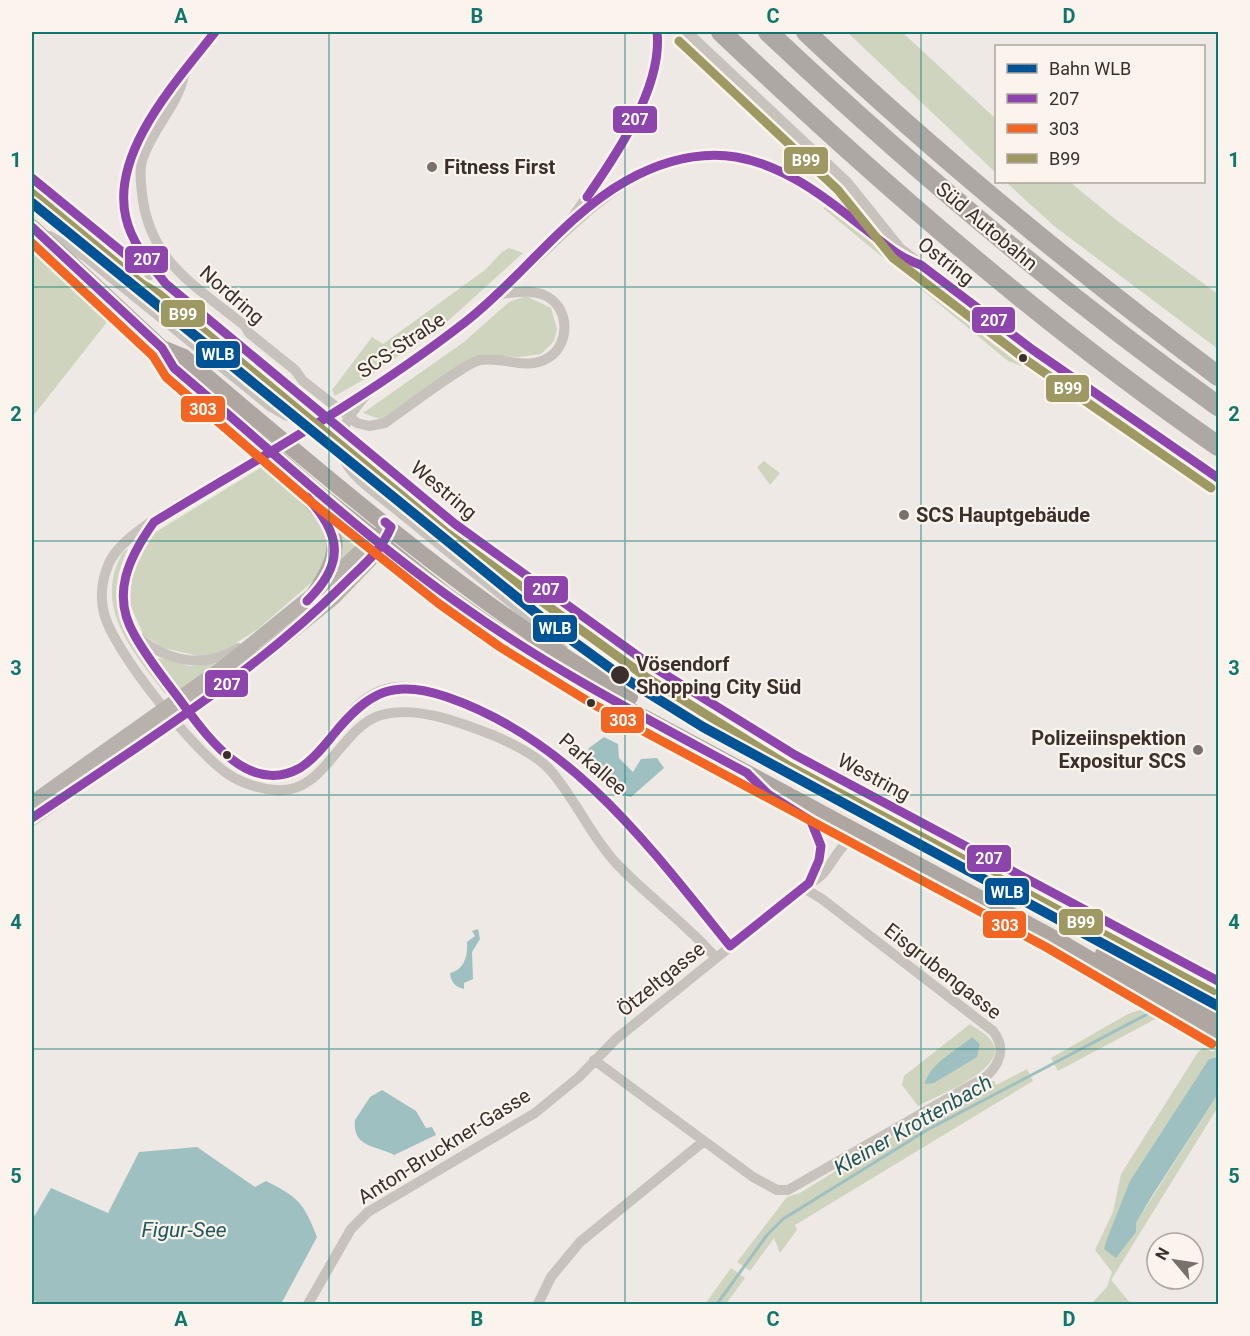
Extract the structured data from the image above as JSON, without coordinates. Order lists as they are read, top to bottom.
{
  "streets": {
    "highway": ["Süd Autobahn"],
    "street": [
      "Ostring",
      "Nordring",
      "SCS-Straße",
      "Westring",
      "Parkallee",
      "Eisgrubengasse",
      "Ötzeltgasse",
      "Anton-Bruckner-Gasse"
    ]
  },
  "crossings": [
    ["Ostring", "SCS-Straße"],
    ["Nordring", "SCS-Straße"],
    ["Nordring", "Westring"],
    ["SCS-Straße", "Parkallee"],
    ["Parkallee", "Ötzeltgasse"],
    ["Eisgrubengasse", "Ötzeltgasse"],
    ["Eisgrubengasse", "Anton-Bruckner-Gasse"],
    ["Ötzeltgasse", "Anton-Bruckner-Gasse"]
  ],
  "water": ["Kleiner Krottenbach", "Figur-See"],
  "places": [
    "Fitness First",
    "SCS Hauptgebäude",
    "Vösendorf Shopping City Süd",
    "Polizeiinspektion Expositur SCS"
  ],
  "lines": [
    "transit line 207",
    "transit line B99",
    "rail line WLB",
    "transit line 303"
  ],
  "legend": [
    "Bahn WLB",
    "207",
    "303",
    "B99"
  ],
  "north": "top left",
  "grid": {
    "columns": [
      "A",
      "B",
      "C",
      "D"
    ],
    "rows": [
      "1",
      "2",
      "3",
      "4",
      "5"
    ]
  }
}
